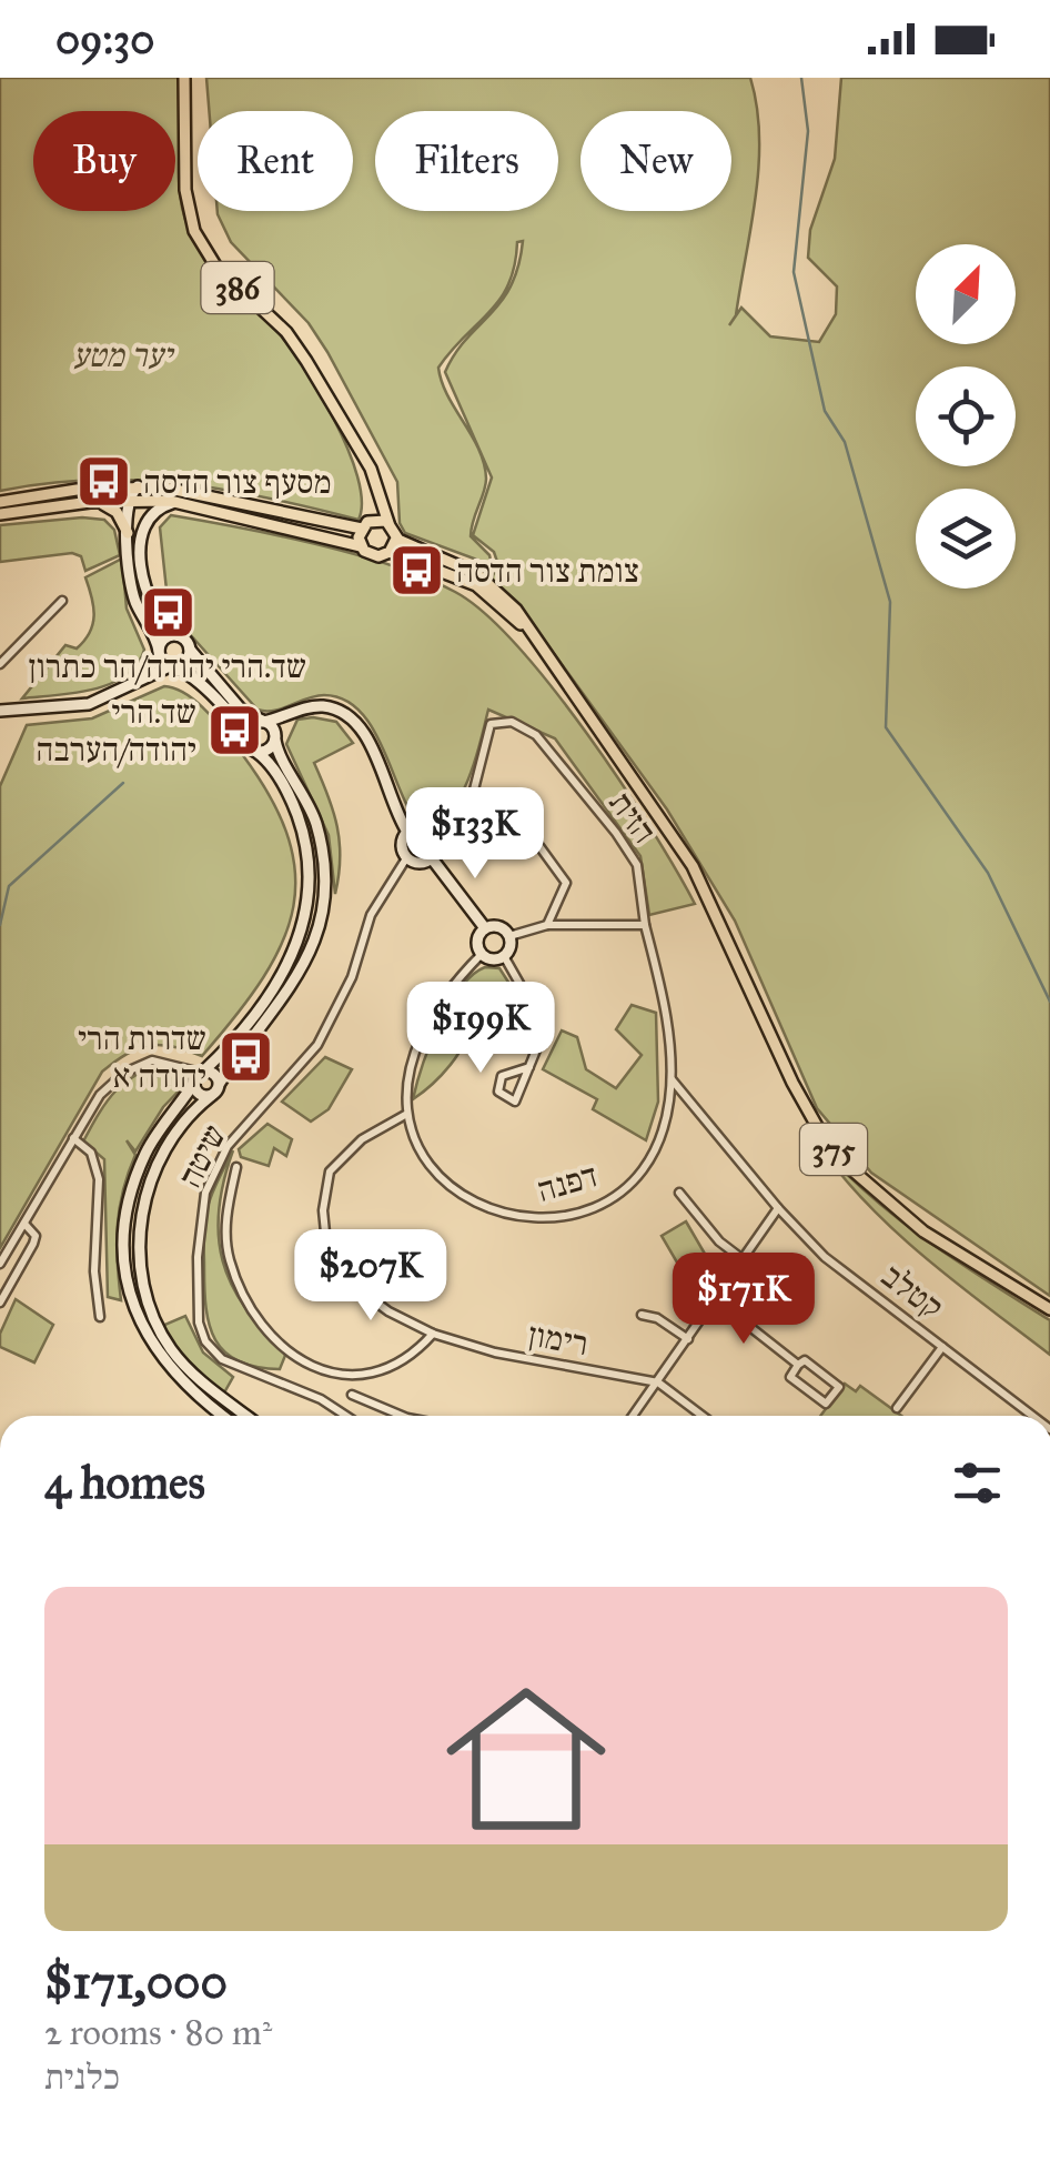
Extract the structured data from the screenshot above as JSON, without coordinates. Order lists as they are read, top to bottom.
{
  "streets": {
    "main road": ["386", "375"],
    "street": [
      "הזית",
      "שיטה",
      "דפנה",
      "קטלב",
      "רימון"
    ]
  },
  "crossings": [
    ["386", "375"],
    ["הזית", "שיטה"],
    ["הזית", "דפנה"],
    ["דפנה", "קטלב"],
    ["דפנה", "רימון"]
  ],
  "parks": ["יער מטע"],
  "places": {
    "bus stop": [
      "מסעף צור הדסה",
      "צומת צור הדסה",
      "שד.הרי יהודה/הר כתרון",
      "שד.הרי יהודה/הערבה",
      "שדרות הרי יהודה א"
    ]
  },
  "north": "top right",
  "page": {
    "status": "09:30",
    "chip": [
      "Buy",
      "Rent",
      "Filters",
      "New"
    ],
    "price": [
      "$133K",
      "$199K",
      "$207K",
      "$171K"
    ],
    "heading": "4 homes",
    "list": [
      {
        "name": "$171,000",
        "note": "2 rooms · 80 m² · כלנית"
      }
    ]
  }
}
